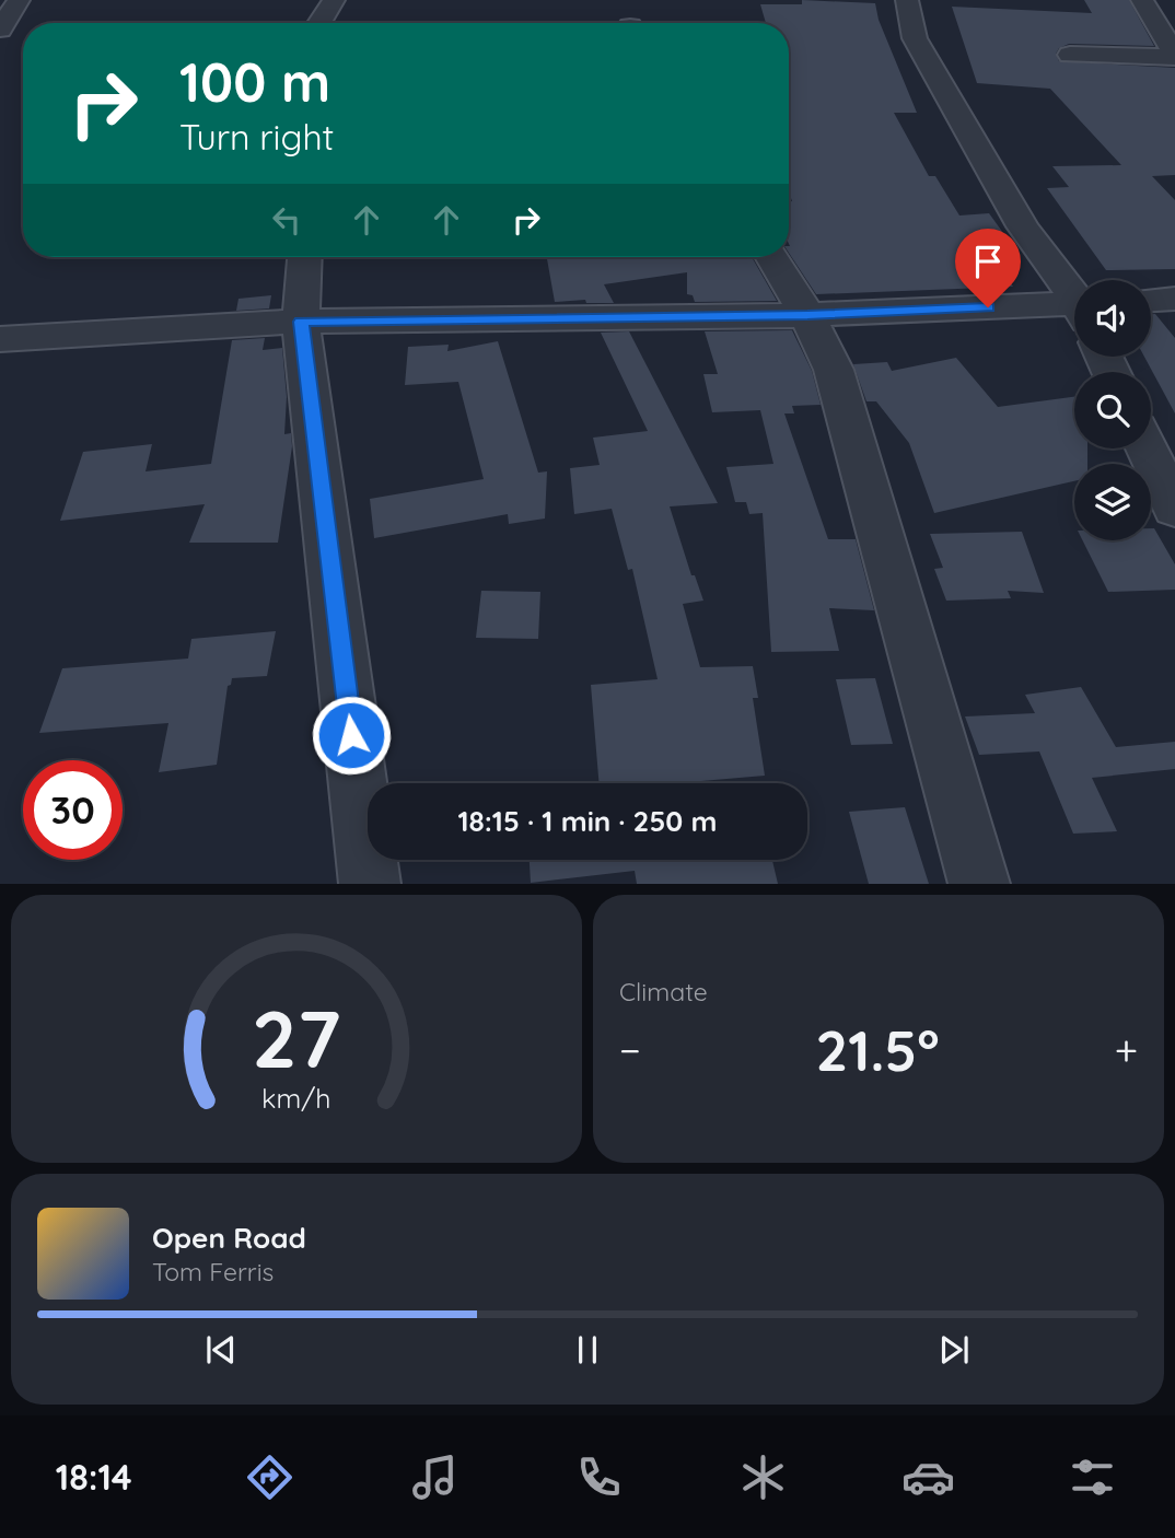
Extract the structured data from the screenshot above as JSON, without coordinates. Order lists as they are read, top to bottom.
{
  "page": {
    "turn": ["100 m", "Turn right"],
    "limit": "30",
    "trip": "18:15 · 1 min · 250 m",
    "tile": "Climate",
    "heat": ["−", "21.5°", "+"],
    "song": ["Open Road", "Tom Ferris"],
    "tabs": "18:14",
    "gauge": ["27", "km/h"]
  }
}
